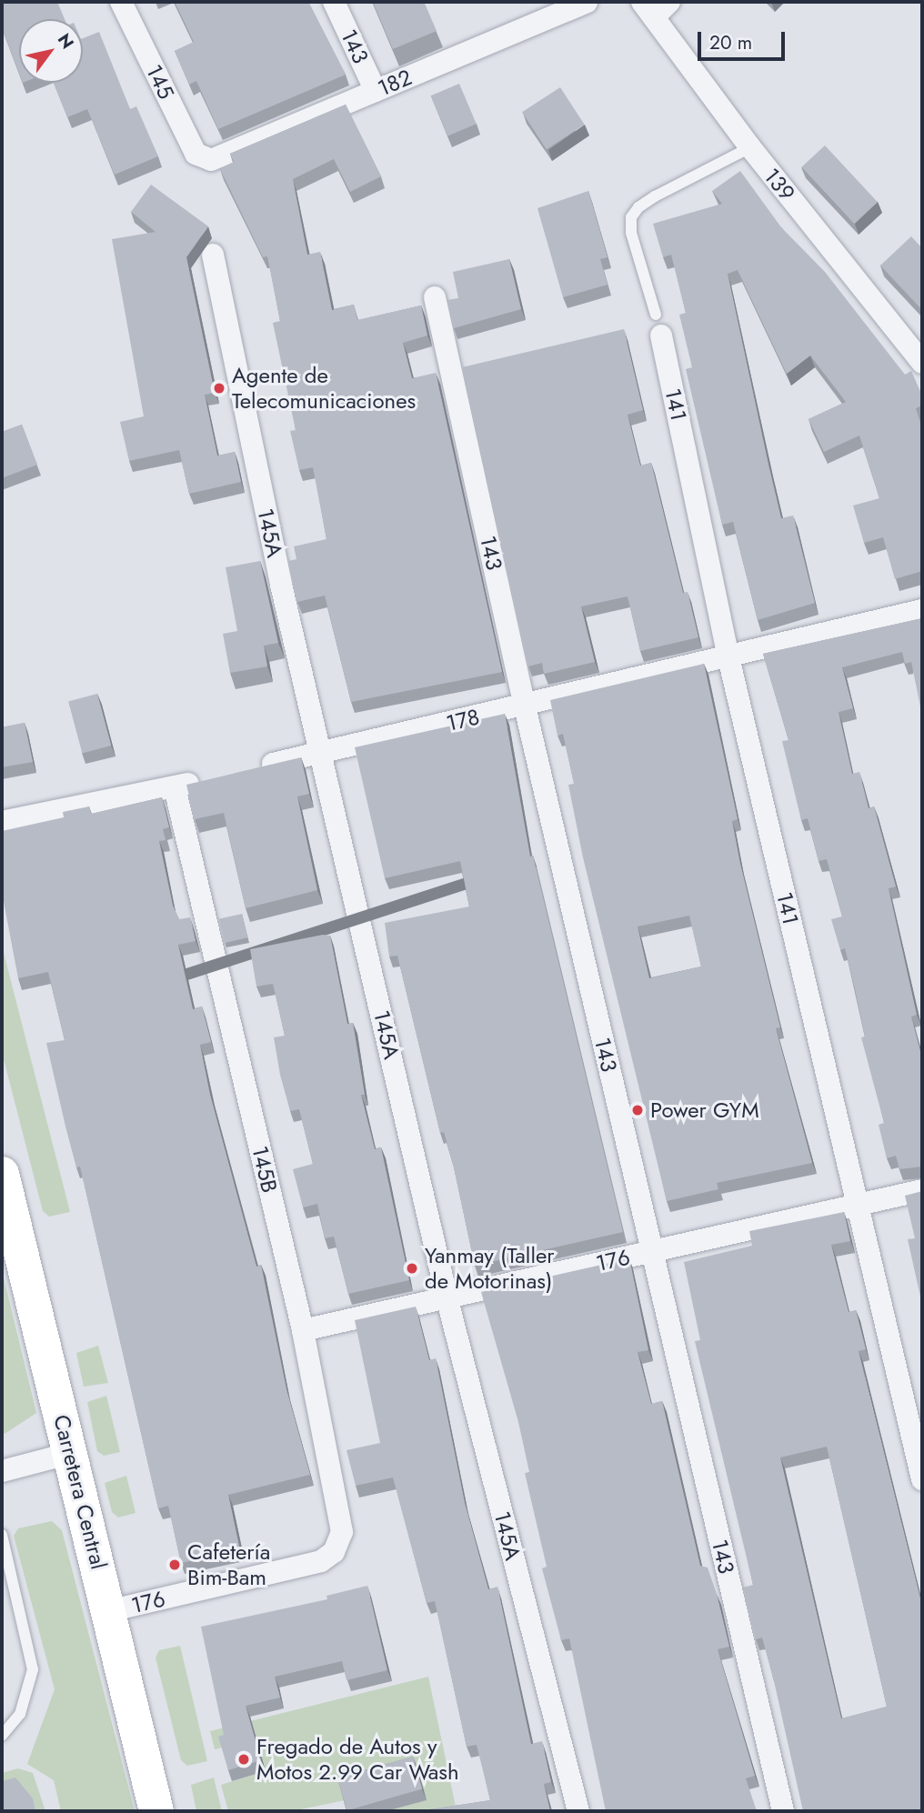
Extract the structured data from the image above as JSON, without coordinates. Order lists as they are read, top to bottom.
{
  "streets": {
    "main road": ["Carretera Central"],
    "street": [
      "143",
      "145",
      "182",
      "139",
      "141",
      "145A",
      "178",
      "145B",
      "176"
    ]
  },
  "crossings": [
    ["143", "182"],
    ["143", "178"],
    ["143", "176"],
    ["145", "182"],
    ["141", "178"],
    ["141", "176"],
    ["145A", "178"],
    ["145A", "176"],
    ["145B", "176"],
    ["176", "Carretera Central"]
  ],
  "places": [
    "Agente de Telecomunicaciones",
    "Power GYM",
    "Yanmay (Taller de Motorinas)",
    "Cafetería Bim-Bam",
    "Fregado de Autos y Motos 2.99 Car Wash"
  ],
  "scale_bar": "20 m",
  "north": "top right"
}
